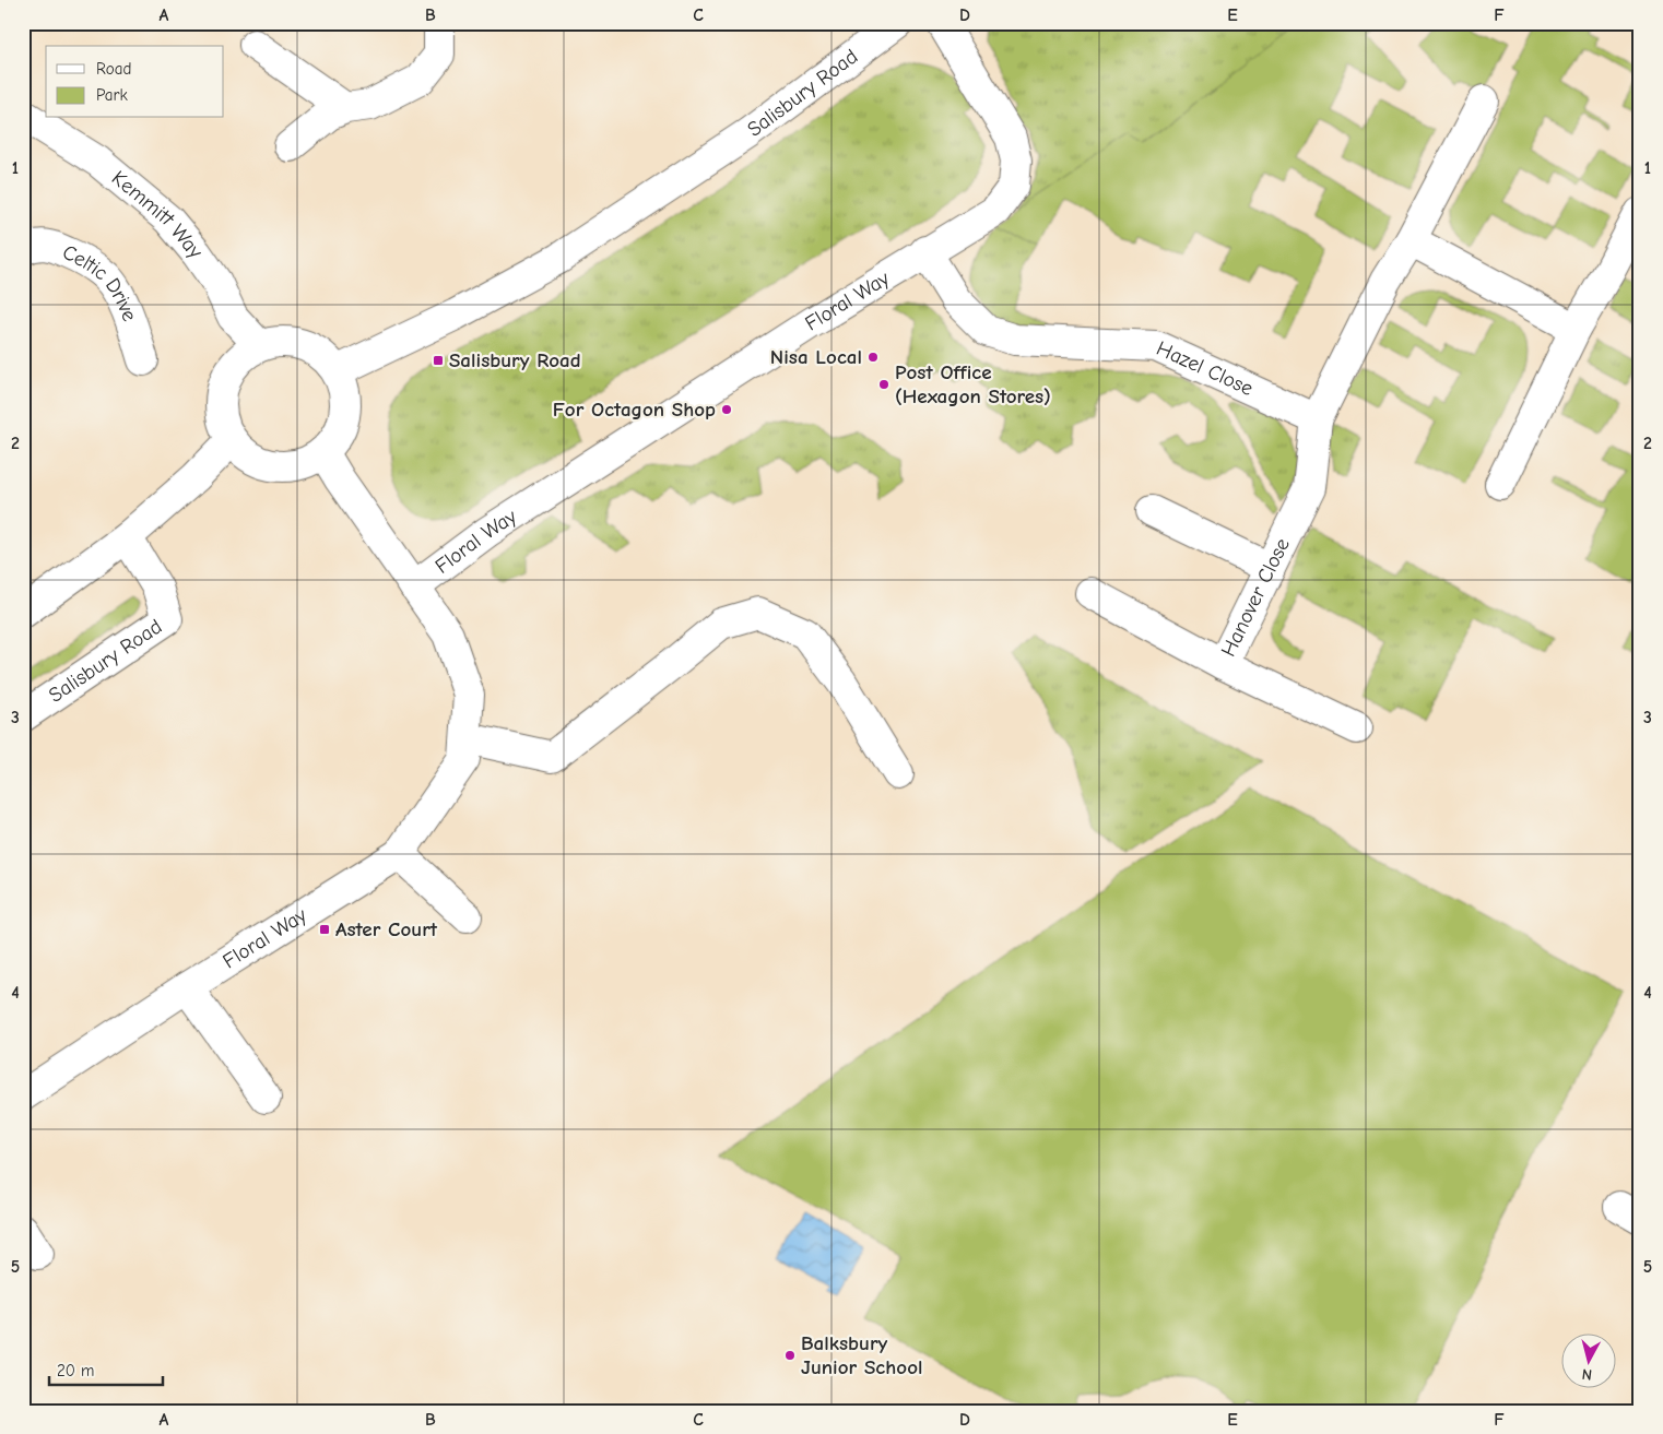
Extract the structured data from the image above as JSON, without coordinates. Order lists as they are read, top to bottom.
{
  "streets": {
    "street": [
      "Salisbury Road",
      "Kemmitt Way",
      "Celtic Drive",
      "Floral Way",
      "Hazel Close",
      "Hanover Close"
    ]
  },
  "crossings": [
    ["Salisbury Road", "Kemmitt Way"],
    ["Salisbury Road", "Floral Way"],
    ["Kemmitt Way", "Floral Way"],
    ["Floral Way", "Hazel Close"],
    ["Hazel Close", "Hanover Close"]
  ],
  "places": {
    "other": [
      "Nisa Local",
      "Post Office (Hexagon Stores)",
      "For Octagon Shop",
      "Balksbury Junior School"
    ],
    "transit": ["Salisbury Road", "Aster Court"]
  },
  "legend": ["Road", "Park"],
  "scale_bar": "20 m",
  "north": "bottom",
  "grid": {
    "columns": [
      "A",
      "B",
      "C",
      "D",
      "E",
      "F"
    ],
    "rows": [
      "1",
      "2",
      "3",
      "4",
      "5"
    ]
  }
}
